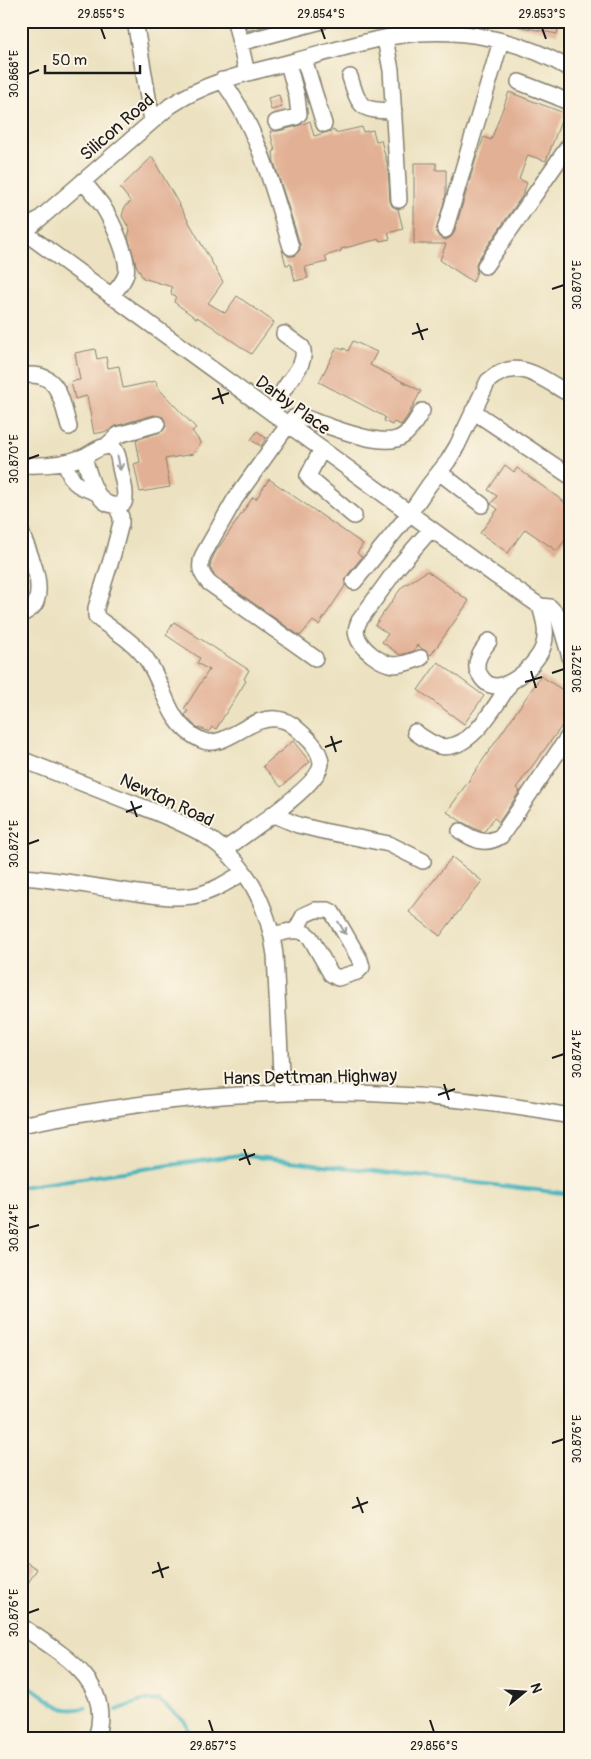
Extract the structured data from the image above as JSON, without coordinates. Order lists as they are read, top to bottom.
{
  "streets": {
    "street": [
      "Silicon Road",
      "Darby Place",
      "Newton Road",
      "Hans Dettman Highway"
    ]
  },
  "crossings": [
    ["Silicon Road", "Darby Place"],
    ["Newton Road", "Hans Dettman Highway"]
  ],
  "scale_bar": "50 m",
  "north": "right",
  "coordinates": [
    "29.855°S",
    "29.854°S",
    "29.853°S",
    "30.868°E",
    "30.870°E",
    "30.872°E",
    "30.874°E",
    "30.876°E",
    "29.857°S",
    "29.856°S"
  ]
}
